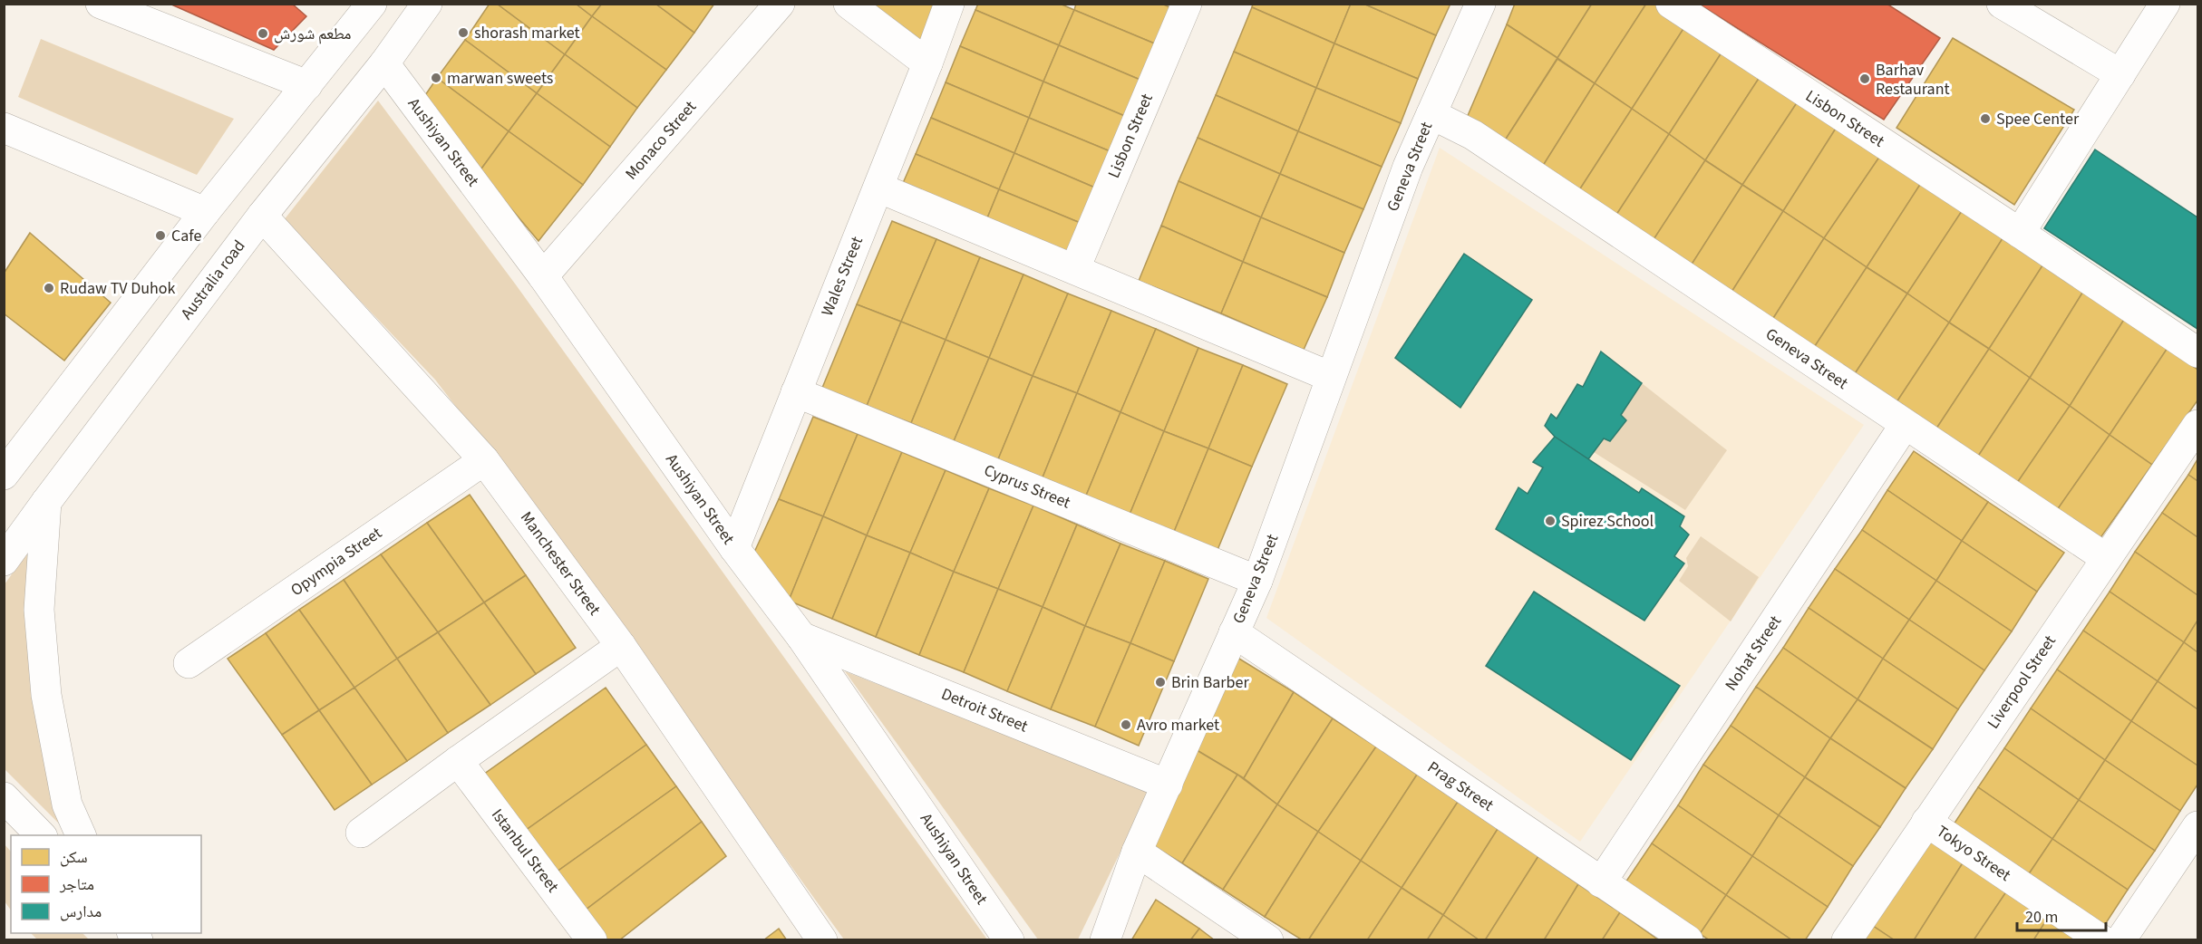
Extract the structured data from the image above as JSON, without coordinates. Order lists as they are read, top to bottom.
{
  "streets": {
    "main road": [
      "Lisbon Street",
      "Monaco Street",
      "Aushiyan Street",
      "Geneva Street",
      "Wales Street",
      "Australia road",
      "Cyprus Street",
      "Opympia Street",
      "Manchester Street",
      "Nohat Street",
      "Liverpool Street",
      "Detroit Street",
      "Prag Street",
      "Istanbul Street",
      "Tokyo Street"
    ]
  },
  "crossings": [
    ["Monaco Street", "Aushiyan Street"],
    ["Aushiyan Street", "Wales Street"],
    ["Aushiyan Street", "Australia road"],
    ["Aushiyan Street", "Detroit Street"],
    ["Geneva Street", "Cyprus Street"],
    ["Geneva Street", "Nohat Street"],
    ["Geneva Street", "Liverpool Street"],
    ["Geneva Street", "Detroit Street"],
    ["Geneva Street", "Prag Street"],
    ["Wales Street", "Cyprus Street"],
    ["Australia road", "Manchester Street"],
    ["Opympia Street", "Manchester Street"],
    ["Nohat Street", "Prag Street"],
    ["Liverpool Street", "Tokyo Street"]
  ],
  "places": [
    "shorash market",
    "مطعم شورش",
    "marwan sweets",
    "Barhav Restaurant",
    "Spee Center",
    "Cafe",
    "Rudaw TV Duhok",
    "Spirez School",
    "Brin Barber",
    "Avro market"
  ],
  "legend": ["سكن", "متاجر", "مدارس"],
  "scale_bar": "20 m"
}
